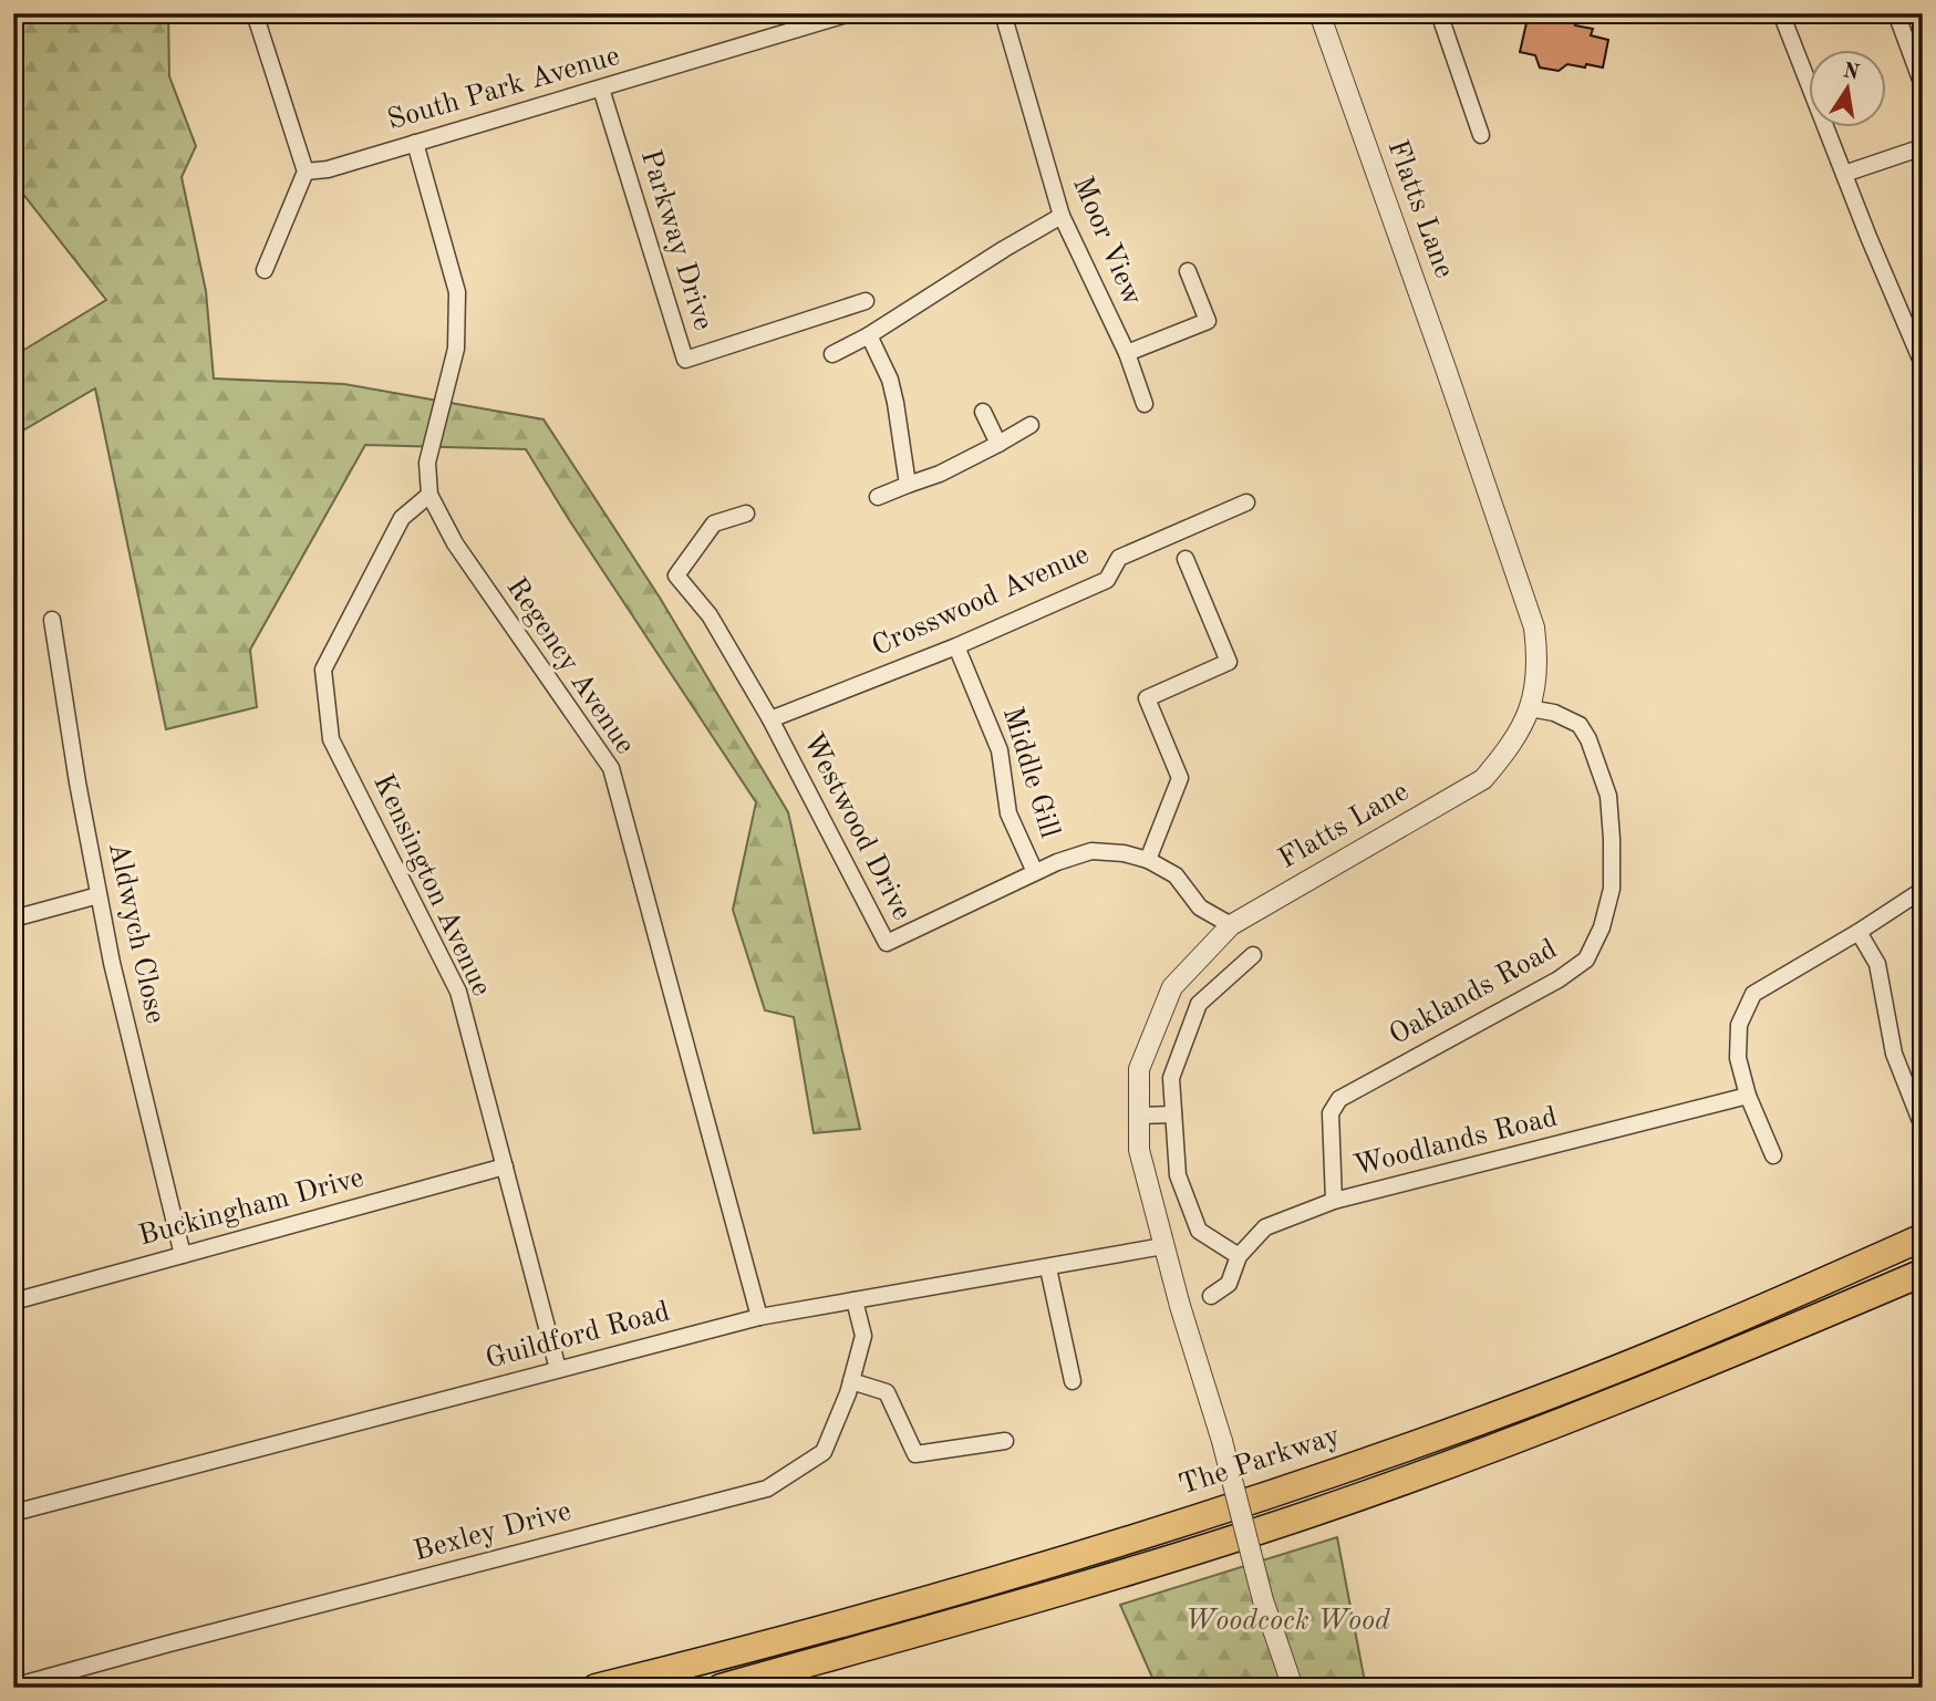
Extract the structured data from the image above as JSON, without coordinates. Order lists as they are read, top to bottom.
{
  "streets": {
    "highway": ["The Parkway"],
    "street": [
      "South Park Avenue",
      "Flatts Lane",
      "Parkway Drive",
      "Moor View",
      "Crosswood Avenue",
      "Regency Avenue",
      "Middle Gill",
      "Westwood Drive",
      "Kensington Avenue",
      "Aldwych Close",
      "Oaklands Road",
      "Woodlands Road",
      "Buckingham Drive",
      "Guildford Road",
      "Bexley Drive"
    ]
  },
  "crossings": [
    ["South Park Avenue", "Parkway Drive"],
    ["South Park Avenue", "Regency Avenue"],
    ["Flatts Lane", "Westwood Drive"],
    ["Flatts Lane", "Oaklands Road"],
    ["Flatts Lane", "Guildford Road"],
    ["Crosswood Avenue", "Middle Gill"],
    ["Crosswood Avenue", "Westwood Drive"],
    ["Regency Avenue", "Kensington Avenue"],
    ["Regency Avenue", "Guildford Road"],
    ["Middle Gill", "Westwood Drive"],
    ["Kensington Avenue", "Buckingham Drive"],
    ["Kensington Avenue", "Guildford Road"],
    ["Aldwych Close", "Buckingham Drive"],
    ["Oaklands Road", "Woodlands Road"],
    ["Guildford Road", "Bexley Drive"]
  ],
  "parks": ["Woodcock Wood"],
  "north": "top"
}
